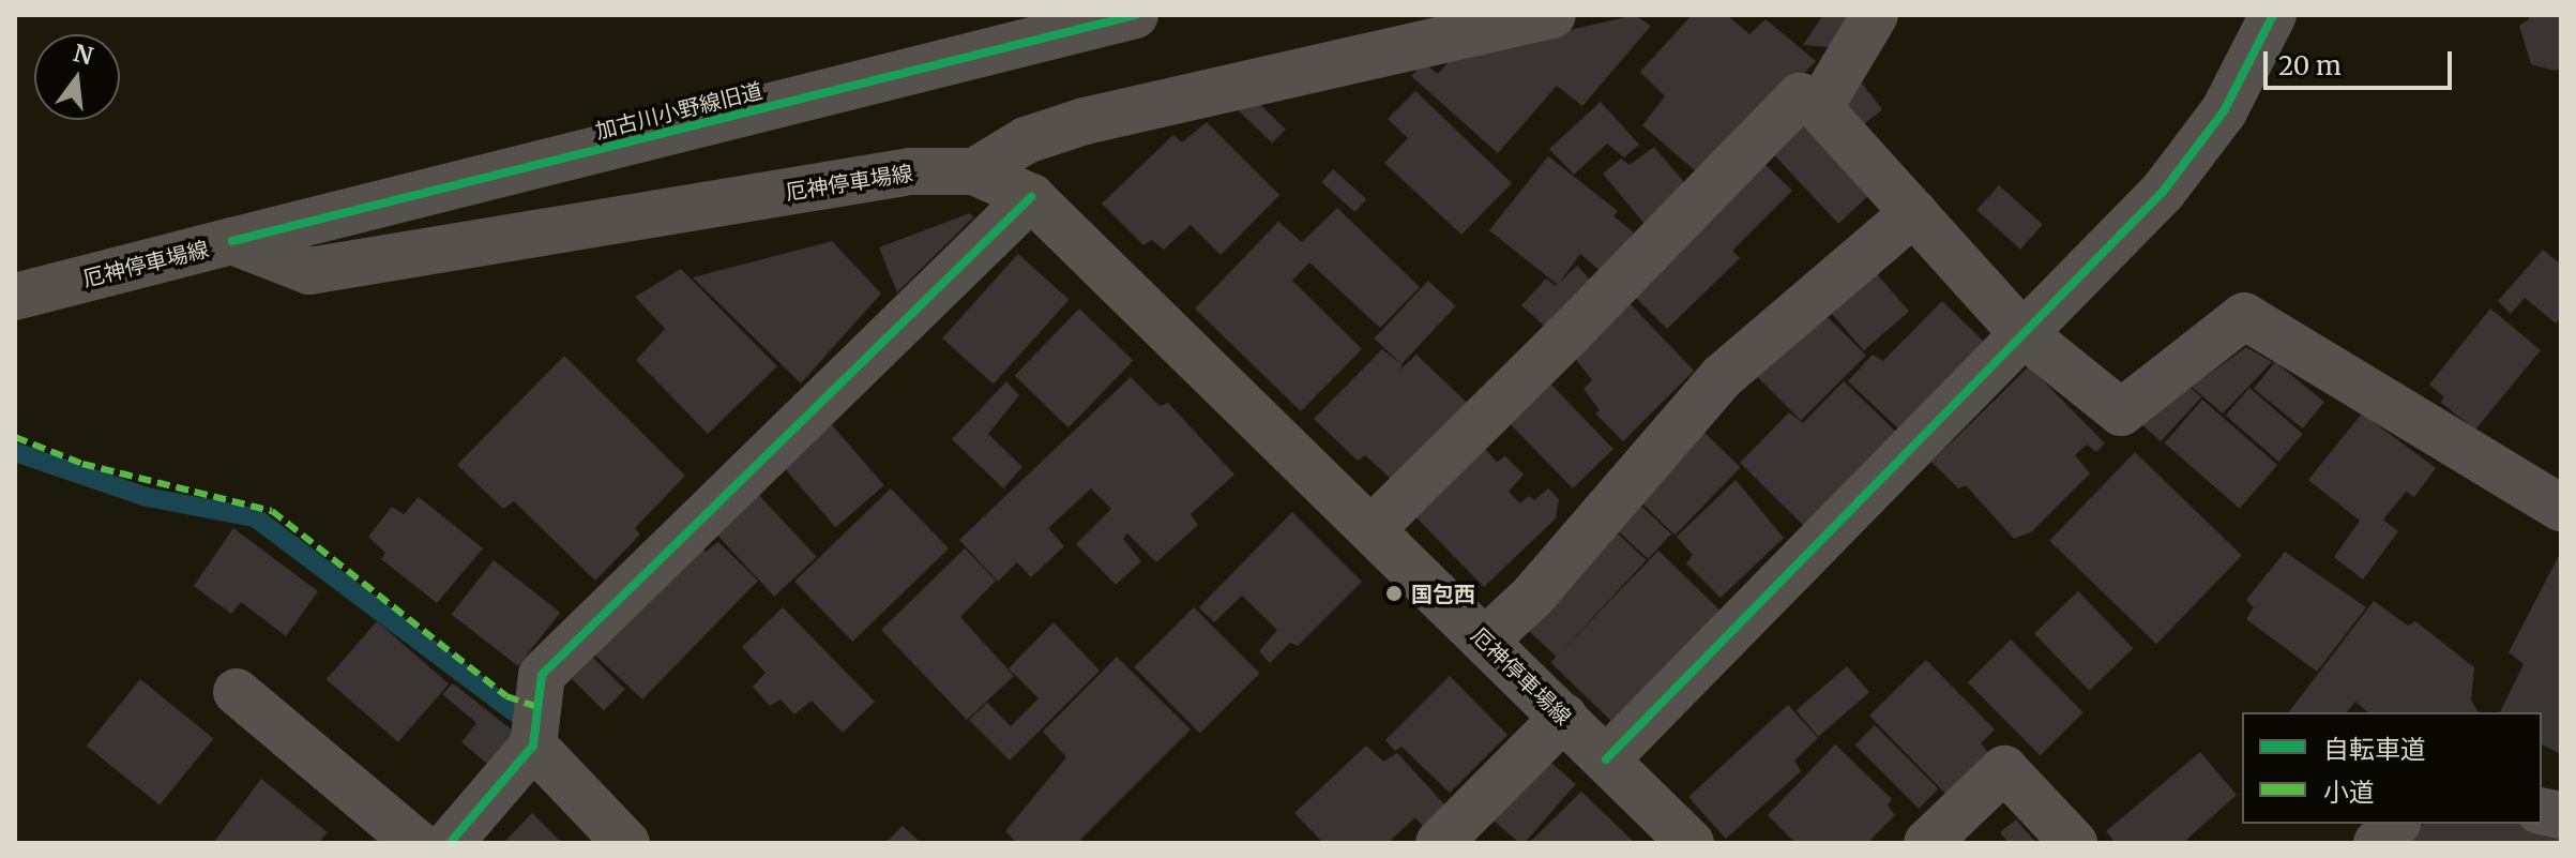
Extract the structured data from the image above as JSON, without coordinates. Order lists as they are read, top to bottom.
{
  "streets": {
    "main road": ["厄神停車場線"],
    "street": ["加古川小野線旧道"]
  },
  "crossings": [
    ["加古川小野線旧道", "厄神停車場線"]
  ],
  "places": ["国包西"],
  "legend": ["自転車道", "小道"],
  "scale_bar": "20 m",
  "north": "top"
}
